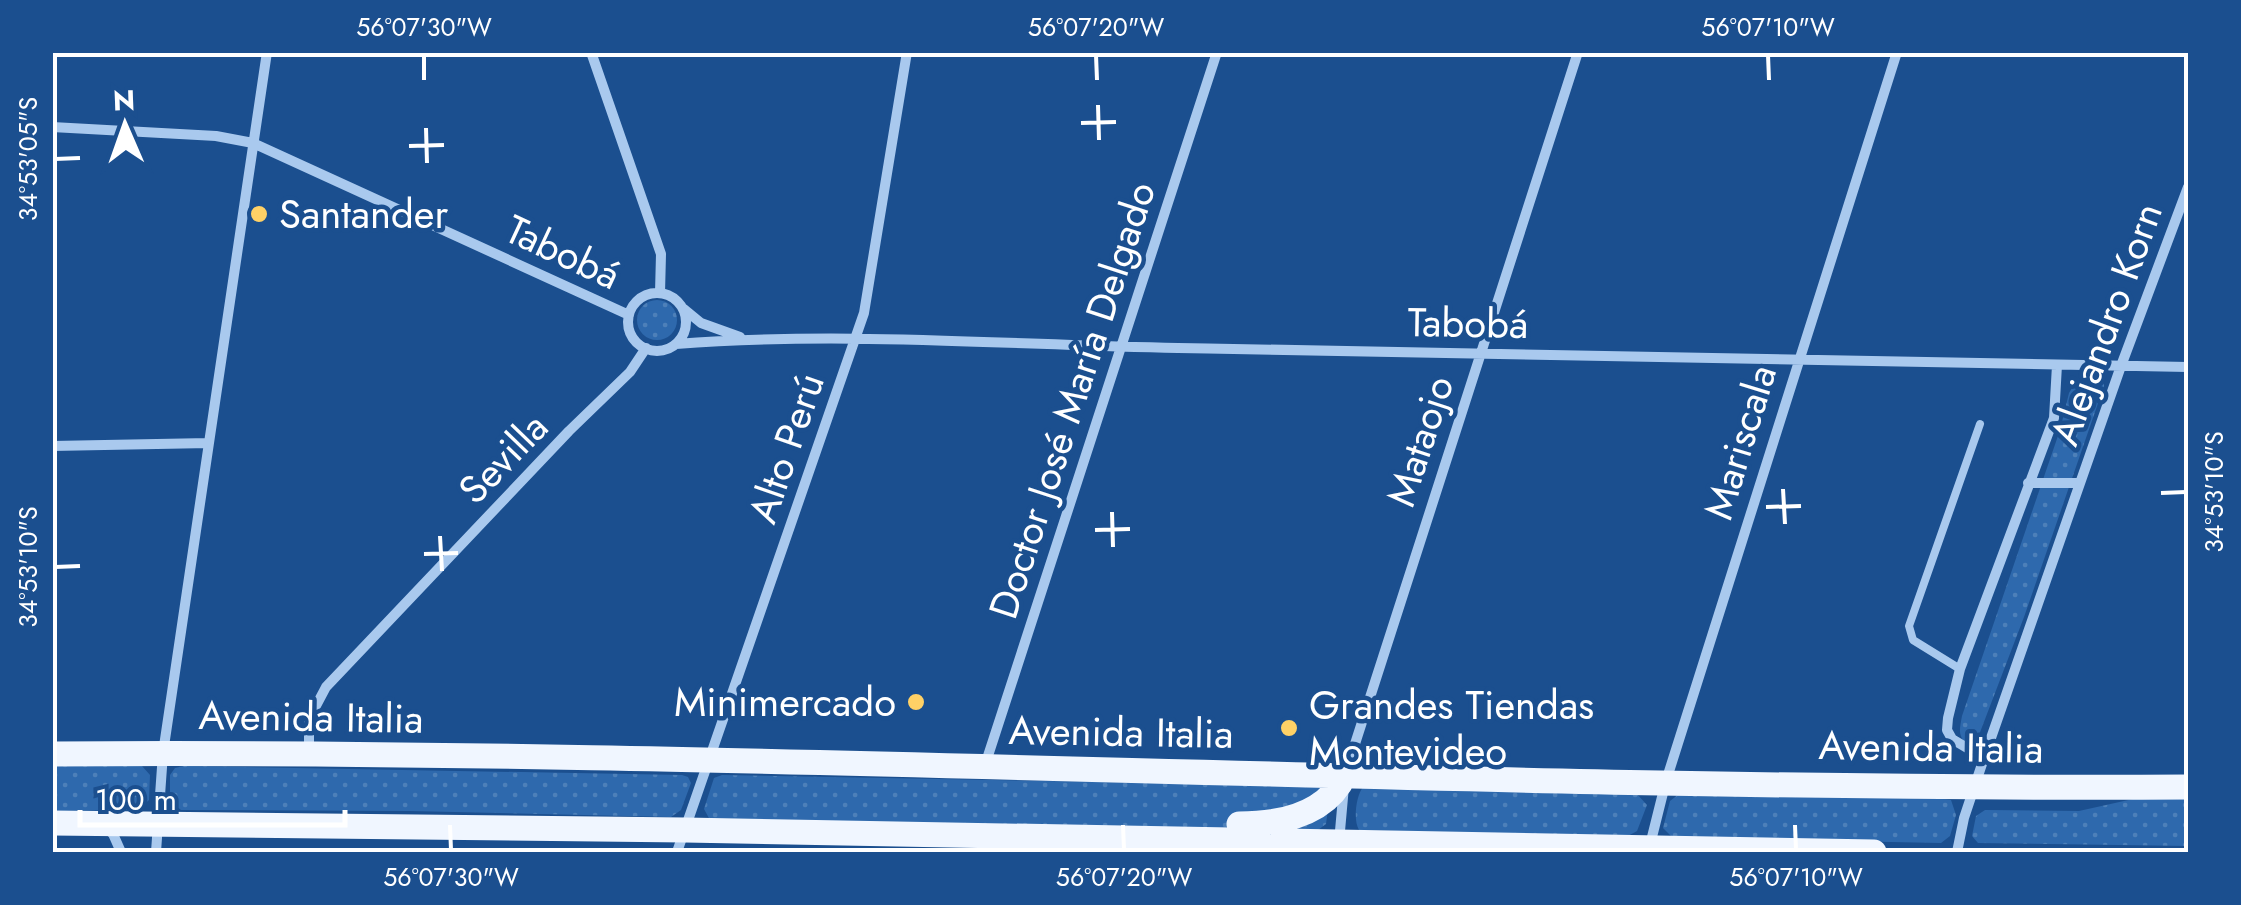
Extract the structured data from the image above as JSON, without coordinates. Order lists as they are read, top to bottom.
{
  "streets": {
    "main road": ["Avenida Italia"],
    "street": [
      "Tabobá",
      "Alejandro Korn",
      "Doctor José María Delgado",
      "Mataojo",
      "Mariscala",
      "Alto Perú",
      "Sevilla"
    ]
  },
  "crossings": [
    ["Tabobá", "Alejandro Korn"],
    ["Tabobá", "Doctor José María Delgado"],
    ["Tabobá", "Mataojo"],
    ["Tabobá", "Mariscala"],
    ["Tabobá", "Alto Perú"],
    ["Tabobá", "Sevilla"],
    ["Alejandro Korn", "Avenida Italia"],
    ["Doctor José María Delgado", "Avenida Italia"],
    ["Mataojo", "Avenida Italia"],
    ["Mariscala", "Avenida Italia"],
    ["Alto Perú", "Avenida Italia"],
    ["Sevilla", "Avenida Italia"]
  ],
  "places": ["Santander", "Minimercado", "Grandes Tiendas Montevideo"],
  "scale_bar": "100 m",
  "north": "top",
  "coordinates": [
    "56°07'30\"W",
    "56°07'20\"W",
    "56°07'10\"W",
    "34°53'05\"S",
    "34°53'10\"S"
  ]
}
